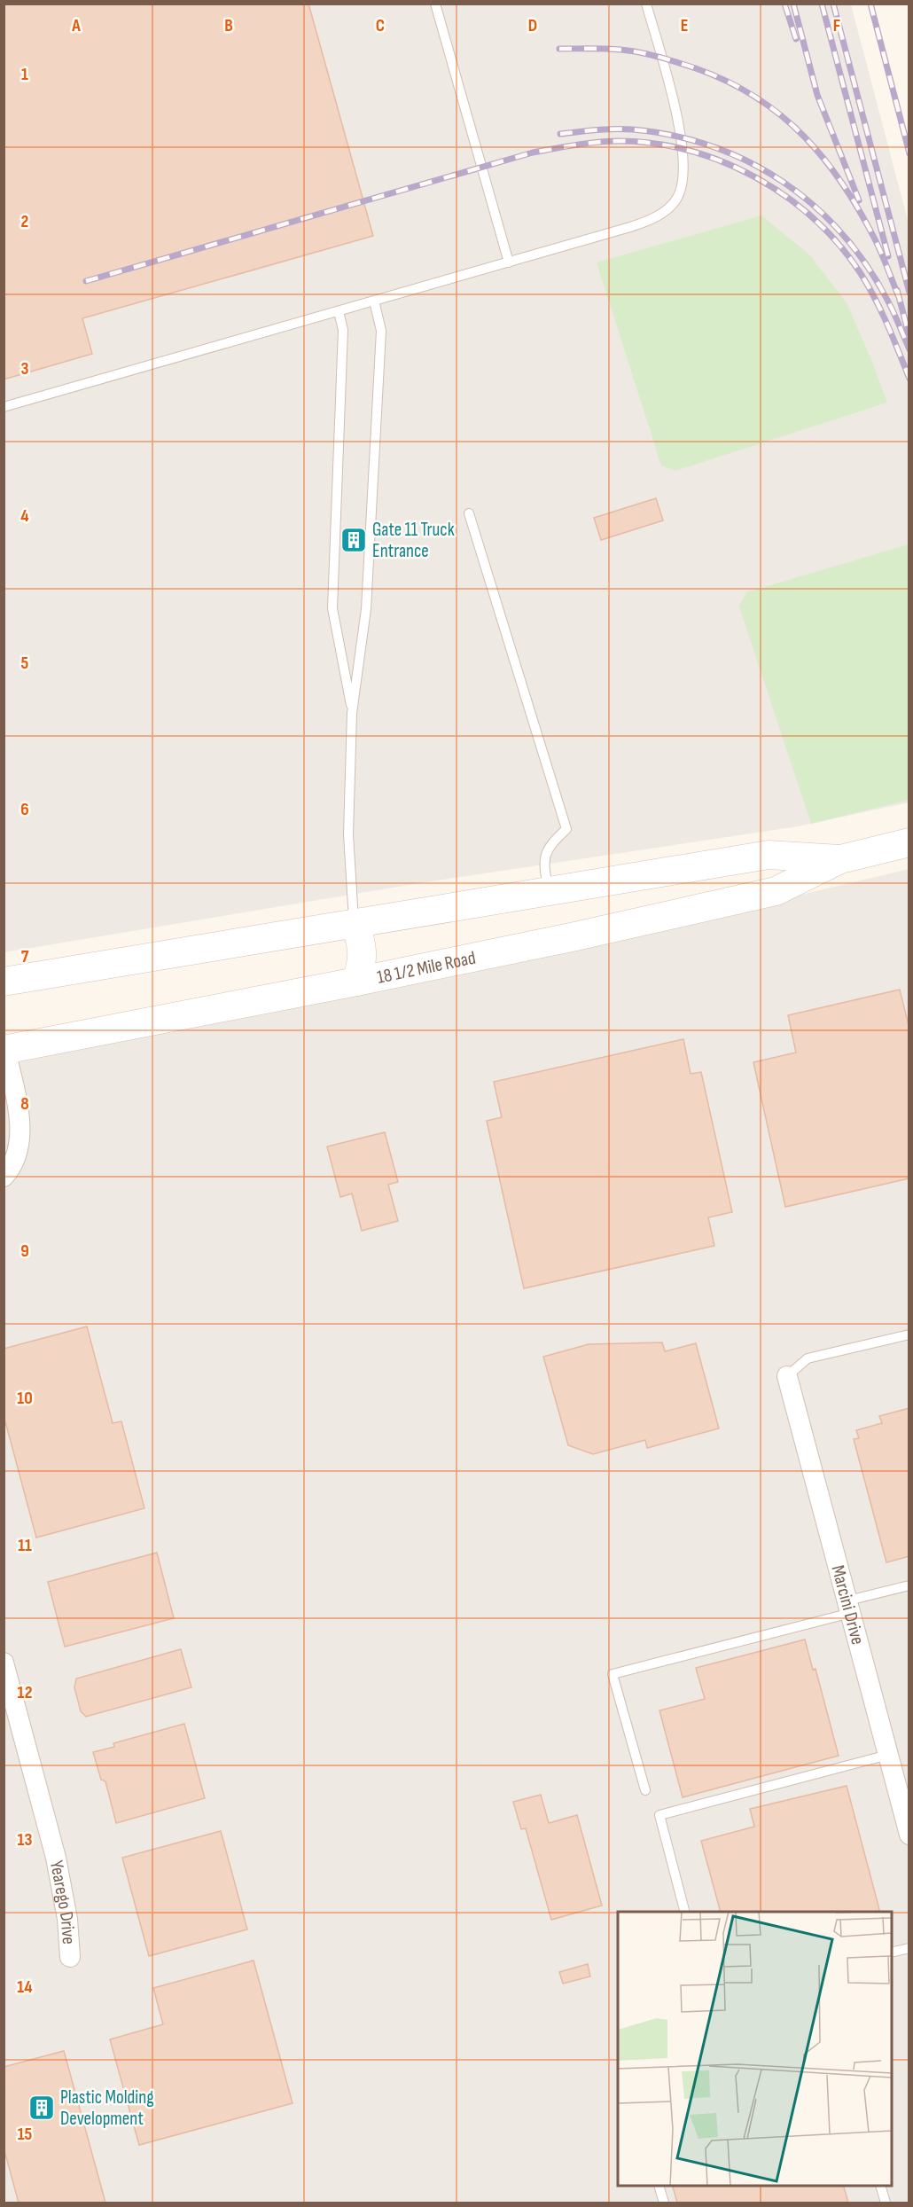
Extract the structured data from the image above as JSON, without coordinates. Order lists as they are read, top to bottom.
{
  "streets": {
    "street": ["18 1/2 Mile Road", "Marcini Drive", "Yearego Drive"]
  },
  "places": {
    "building": ["Gate 11 Truck Entrance", "Plastic Molding Development"]
  },
  "grid": {
    "columns": [
      "A",
      "B",
      "C",
      "D",
      "E",
      "F"
    ],
    "rows": [
      "1",
      "2",
      "3",
      "4",
      "5",
      "6",
      "7",
      "8",
      "9",
      "10",
      "11",
      "12",
      "13",
      "14",
      "15"
    ]
  }
}
